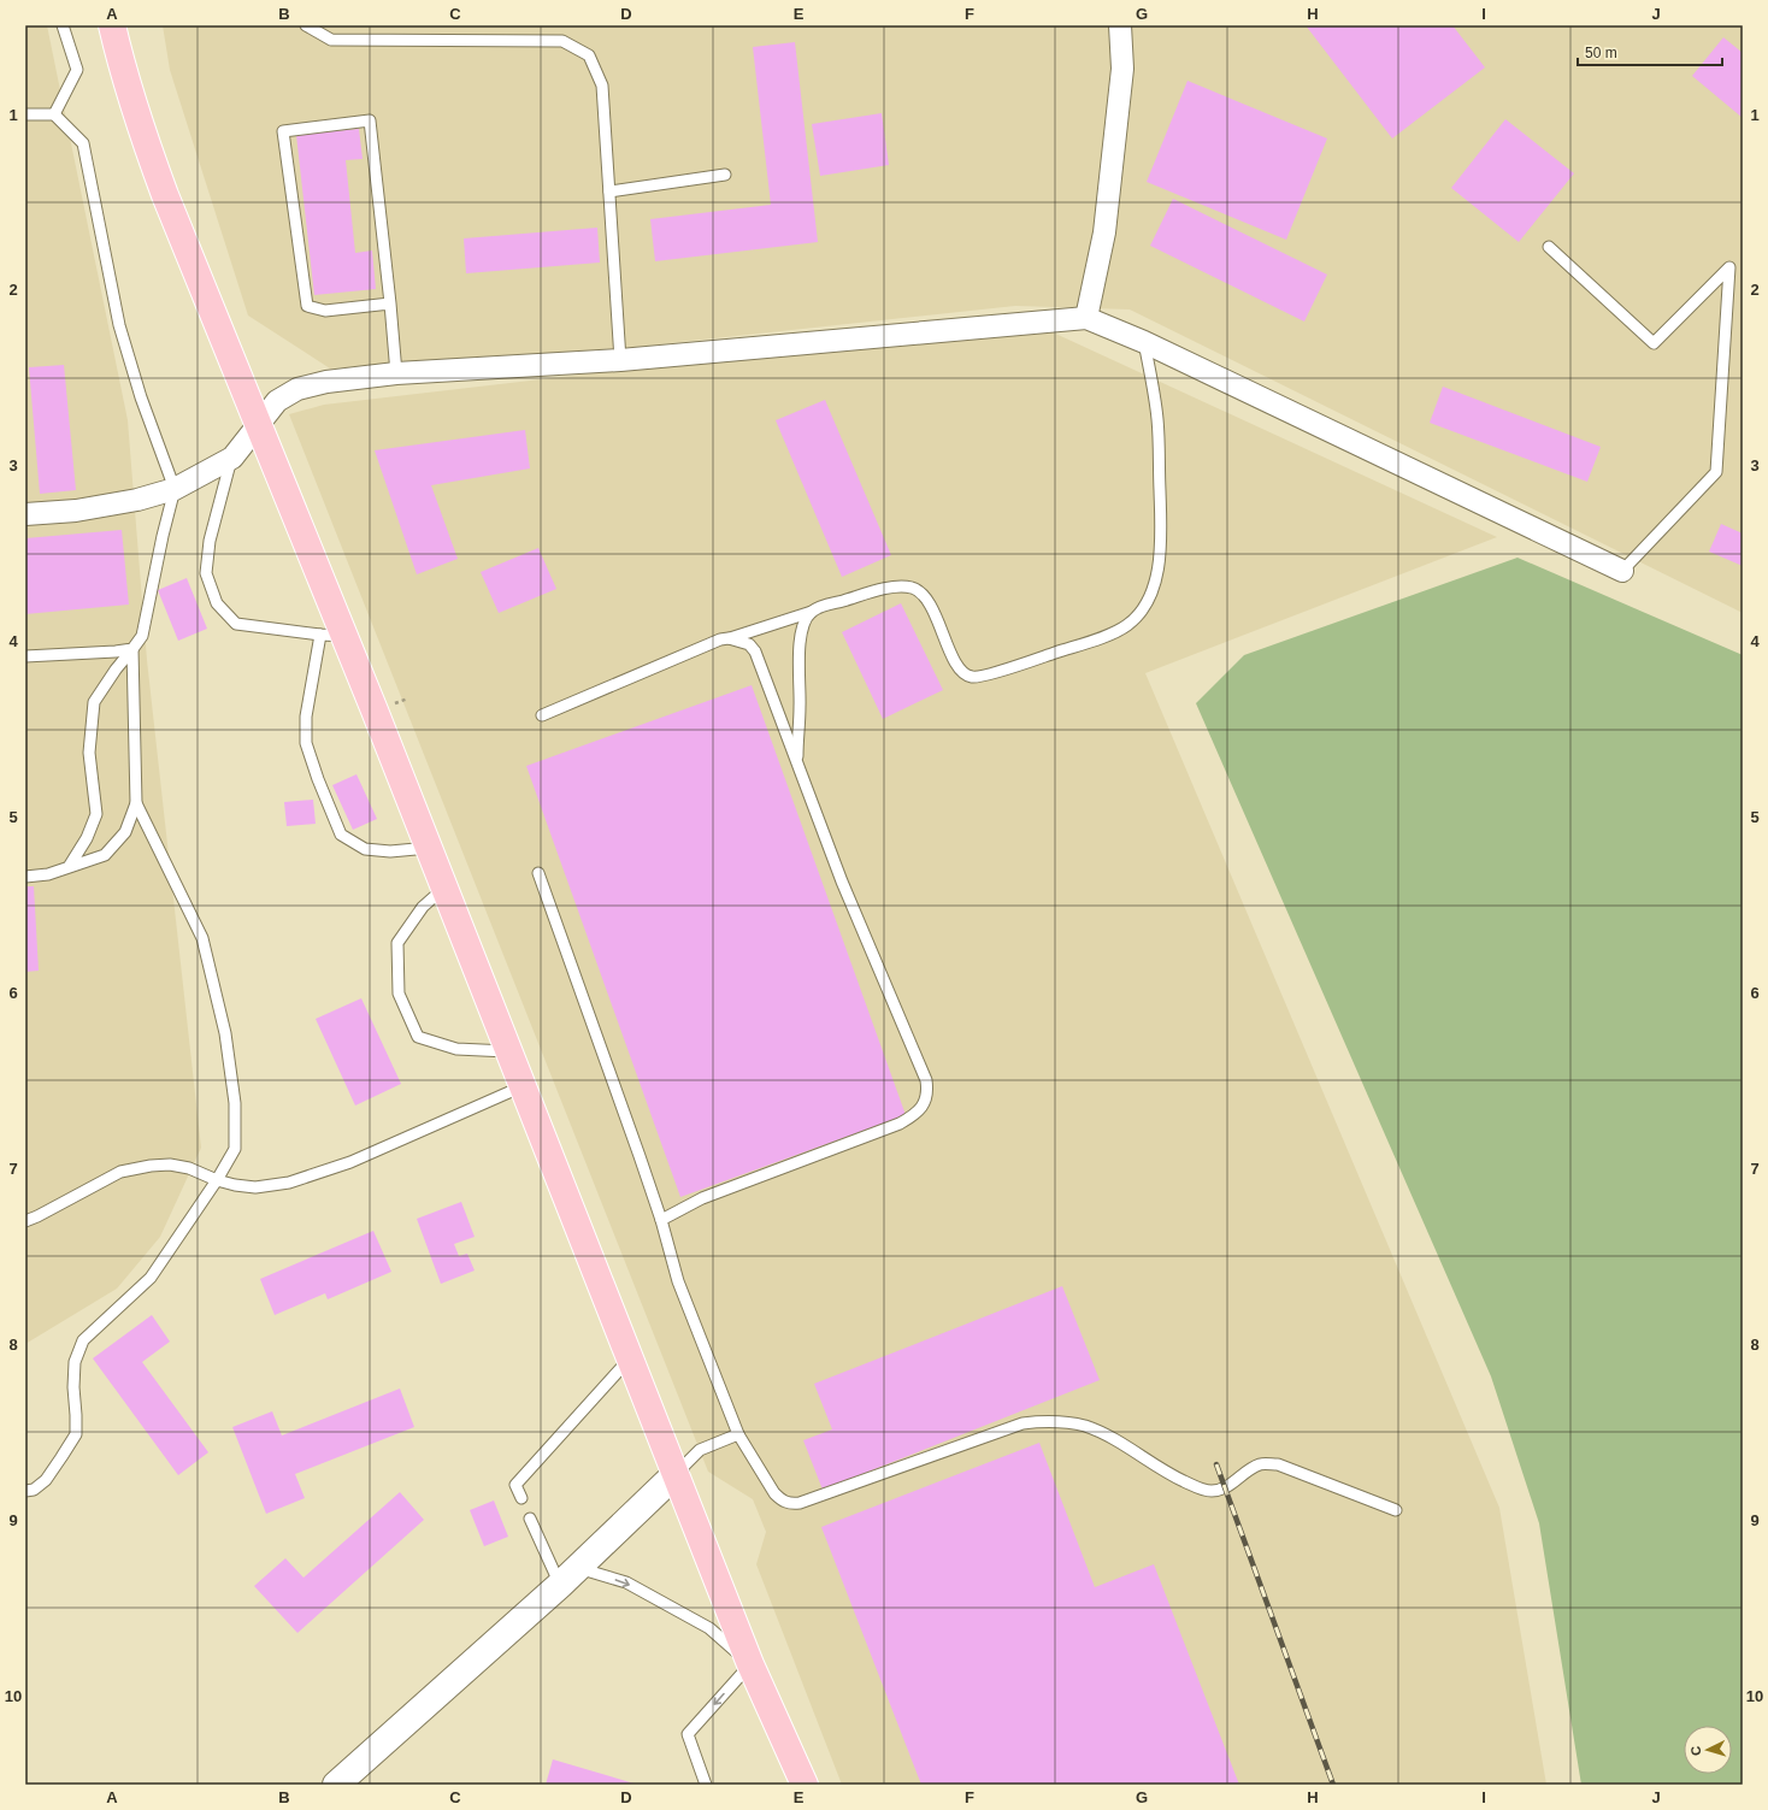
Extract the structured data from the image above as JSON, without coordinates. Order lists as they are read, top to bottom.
{
  "scale_bar": "50 m",
  "north": "left",
  "grid": {
    "columns": [
      "A",
      "B",
      "C",
      "D",
      "E",
      "F",
      "G",
      "H",
      "I",
      "J"
    ],
    "rows": [
      "1",
      "2",
      "3",
      "4",
      "5",
      "6",
      "7",
      "8",
      "9",
      "10"
    ]
  }
}
